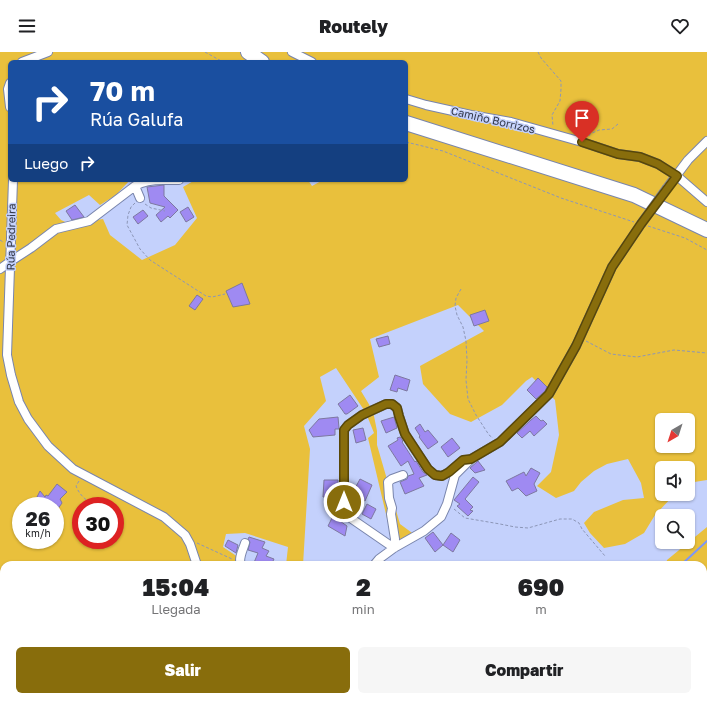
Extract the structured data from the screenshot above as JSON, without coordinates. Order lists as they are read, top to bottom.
{
  "streets": {
    "street": ["Camiño Borrizos", "Rúa Pedreira"]
  },
  "north": "bottom left",
  "page": {
    "header": "Routely",
    "turn": ["70 m", "Rúa Galufa"],
    "then": "Luego",
    "speed": "26 km/h",
    "limit": "30",
    "eta": [
      "15:04",
      "Llegada",
      "2",
      "min",
      "690",
      "m"
    ],
    "buttons": ["Salir", "Compartir"]
  }
}
